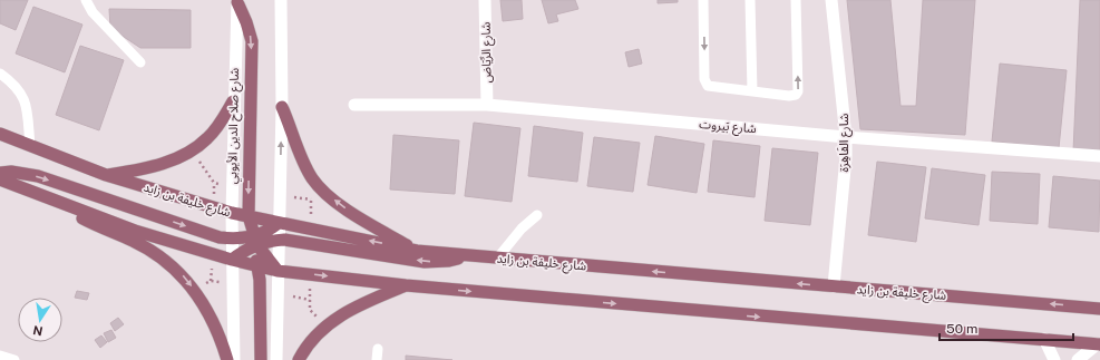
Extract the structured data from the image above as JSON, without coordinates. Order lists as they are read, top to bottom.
{
  "streets": {
    "main road": ["شارع خليفة بن زايد"],
    "street": [
      "شارع الرِّيَاض",
      "شارع صلاح الدين الأيوبي",
      "شارع بَيروت",
      "شارع القَاهِرَة"
    ]
  },
  "crossings": [
    ["شارع الرِّيَاض", "شارع بَيروت"],
    ["شارع صلاح الدين الأيوبي", "شارع خليفة بن زايد"],
    ["شارع بَيروت", "شارع القَاهِرَة"],
    ["شارع القَاهِرَة", "شارع خليفة بن زايد"]
  ],
  "scale_bar": "50 m",
  "north": "bottom"
}
